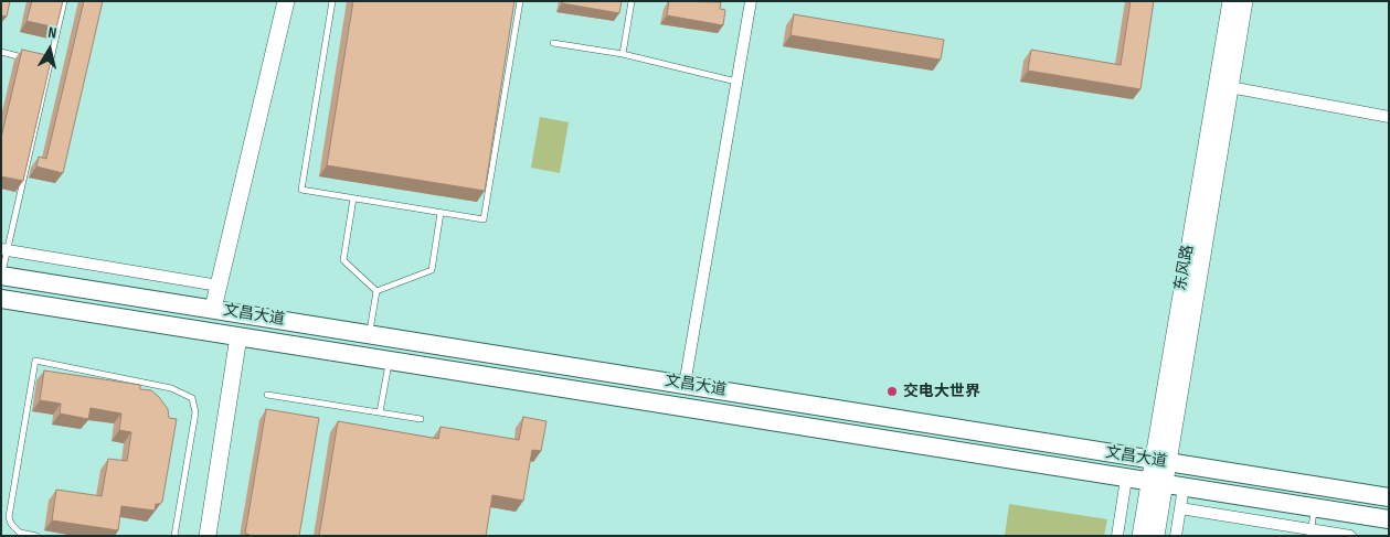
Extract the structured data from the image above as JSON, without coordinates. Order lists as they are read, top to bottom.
{
  "streets": {
    "main road": ["东风路", "文昌大道"]
  },
  "crossings": [
    ["东风路", "文昌大道"]
  ],
  "places": ["交电大世界"],
  "north": "top"
}
